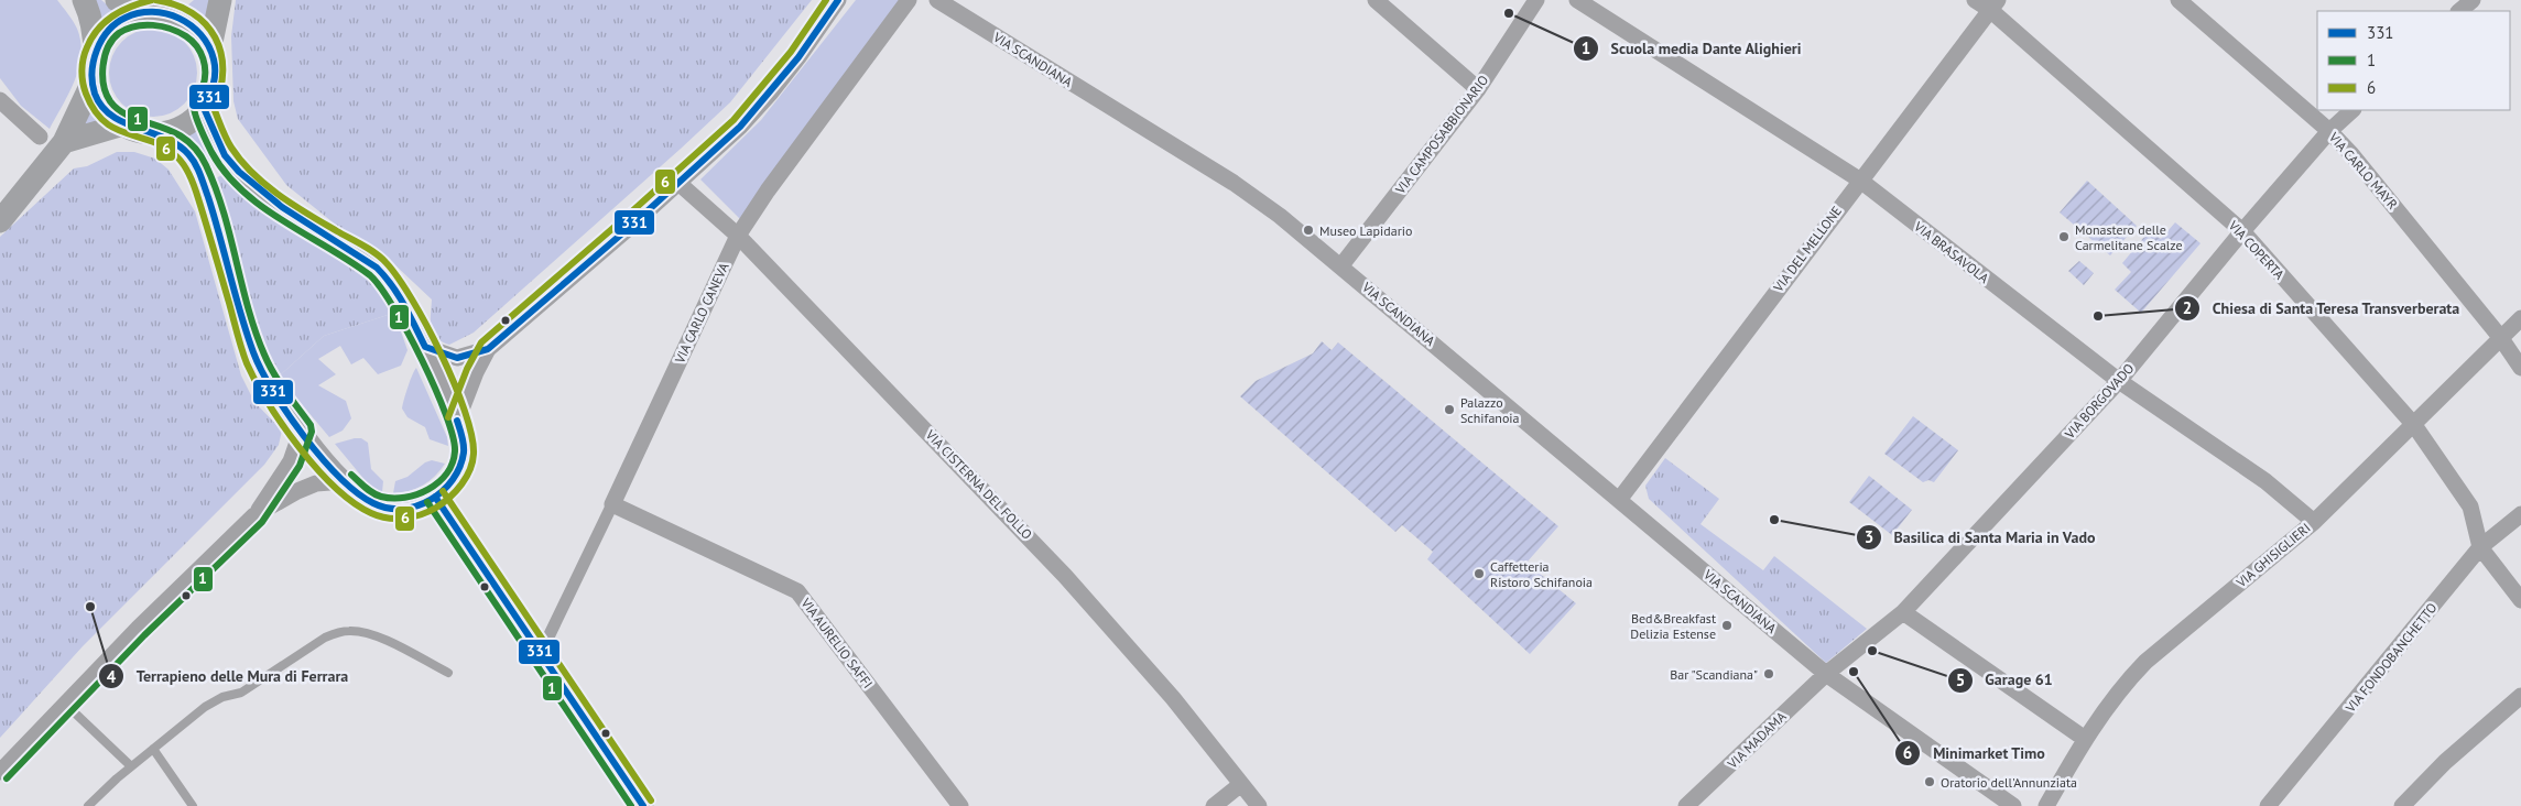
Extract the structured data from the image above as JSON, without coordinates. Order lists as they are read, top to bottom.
{
  "streets": {
    "street": [
      "VIA SCANDIANA",
      "VIA CAMPOSABBIONARIO",
      "VIA CARLO MAYR",
      "VIA DEL MELLONE",
      "VIA COPERTA",
      "VIA BRASAVOLA",
      "VIA CARLO CANEVA",
      "VIA BORGOVADO",
      "VIA CISTERNA DEL FOLLO",
      "VIA GHISIGLIERI",
      "VIA AURELIO SAFFI",
      "VIA FONDOBANCHETTO",
      "VIA MADAMA"
    ]
  },
  "crossings": [
    ["VIA SCANDIANA", "VIA CAMPOSABBIONARIO"],
    ["VIA SCANDIANA", "VIA DEL MELLONE"],
    ["VIA SCANDIANA", "VIA BORGOVADO"],
    ["VIA SCANDIANA", "VIA MADAMA"],
    ["VIA CARLO MAYR", "VIA BORGOVADO"],
    ["VIA CARLO MAYR", "VIA GHISIGLIERI"],
    ["VIA DEL MELLONE", "VIA COPERTA"],
    ["VIA DEL MELLONE", "VIA BRASAVOLA"],
    ["VIA COPERTA", "VIA BORGOVADO"],
    ["VIA COPERTA", "VIA GHISIGLIERI"],
    ["VIA COPERTA", "VIA FONDOBANCHETTO"],
    ["VIA BRASAVOLA", "VIA BORGOVADO"],
    ["VIA BRASAVOLA", "VIA GHISIGLIERI"],
    ["VIA CARLO CANEVA", "VIA CISTERNA DEL FOLLO"],
    ["VIA CARLO CANEVA", "VIA AURELIO SAFFI"],
    ["VIA BORGOVADO", "VIA MADAMA"]
  ],
  "places": [
    "Scuola media Dante Alighieri",
    "Museo Lapidario",
    "Monastero delle Carmelitane Scalze",
    "Chiesa di Santa Teresa Transverberata",
    "Palazzo Schifanoia",
    "Basilica di Santa Maria in Vado",
    "Caffetteria Ristoro Schifanoia",
    "Terrapieno delle Mura di Ferrara",
    "Bed&Breakfast Delizia Estense",
    "Garage 61",
    "Minimarket Timo",
    "Bar \"Scandiana\"",
    "Oratorio dell'Annunziata"
  ],
  "lines": ["transit line 331", "transit line 6", "transit line 1"],
  "legend": ["331", "1", "6"]
}
